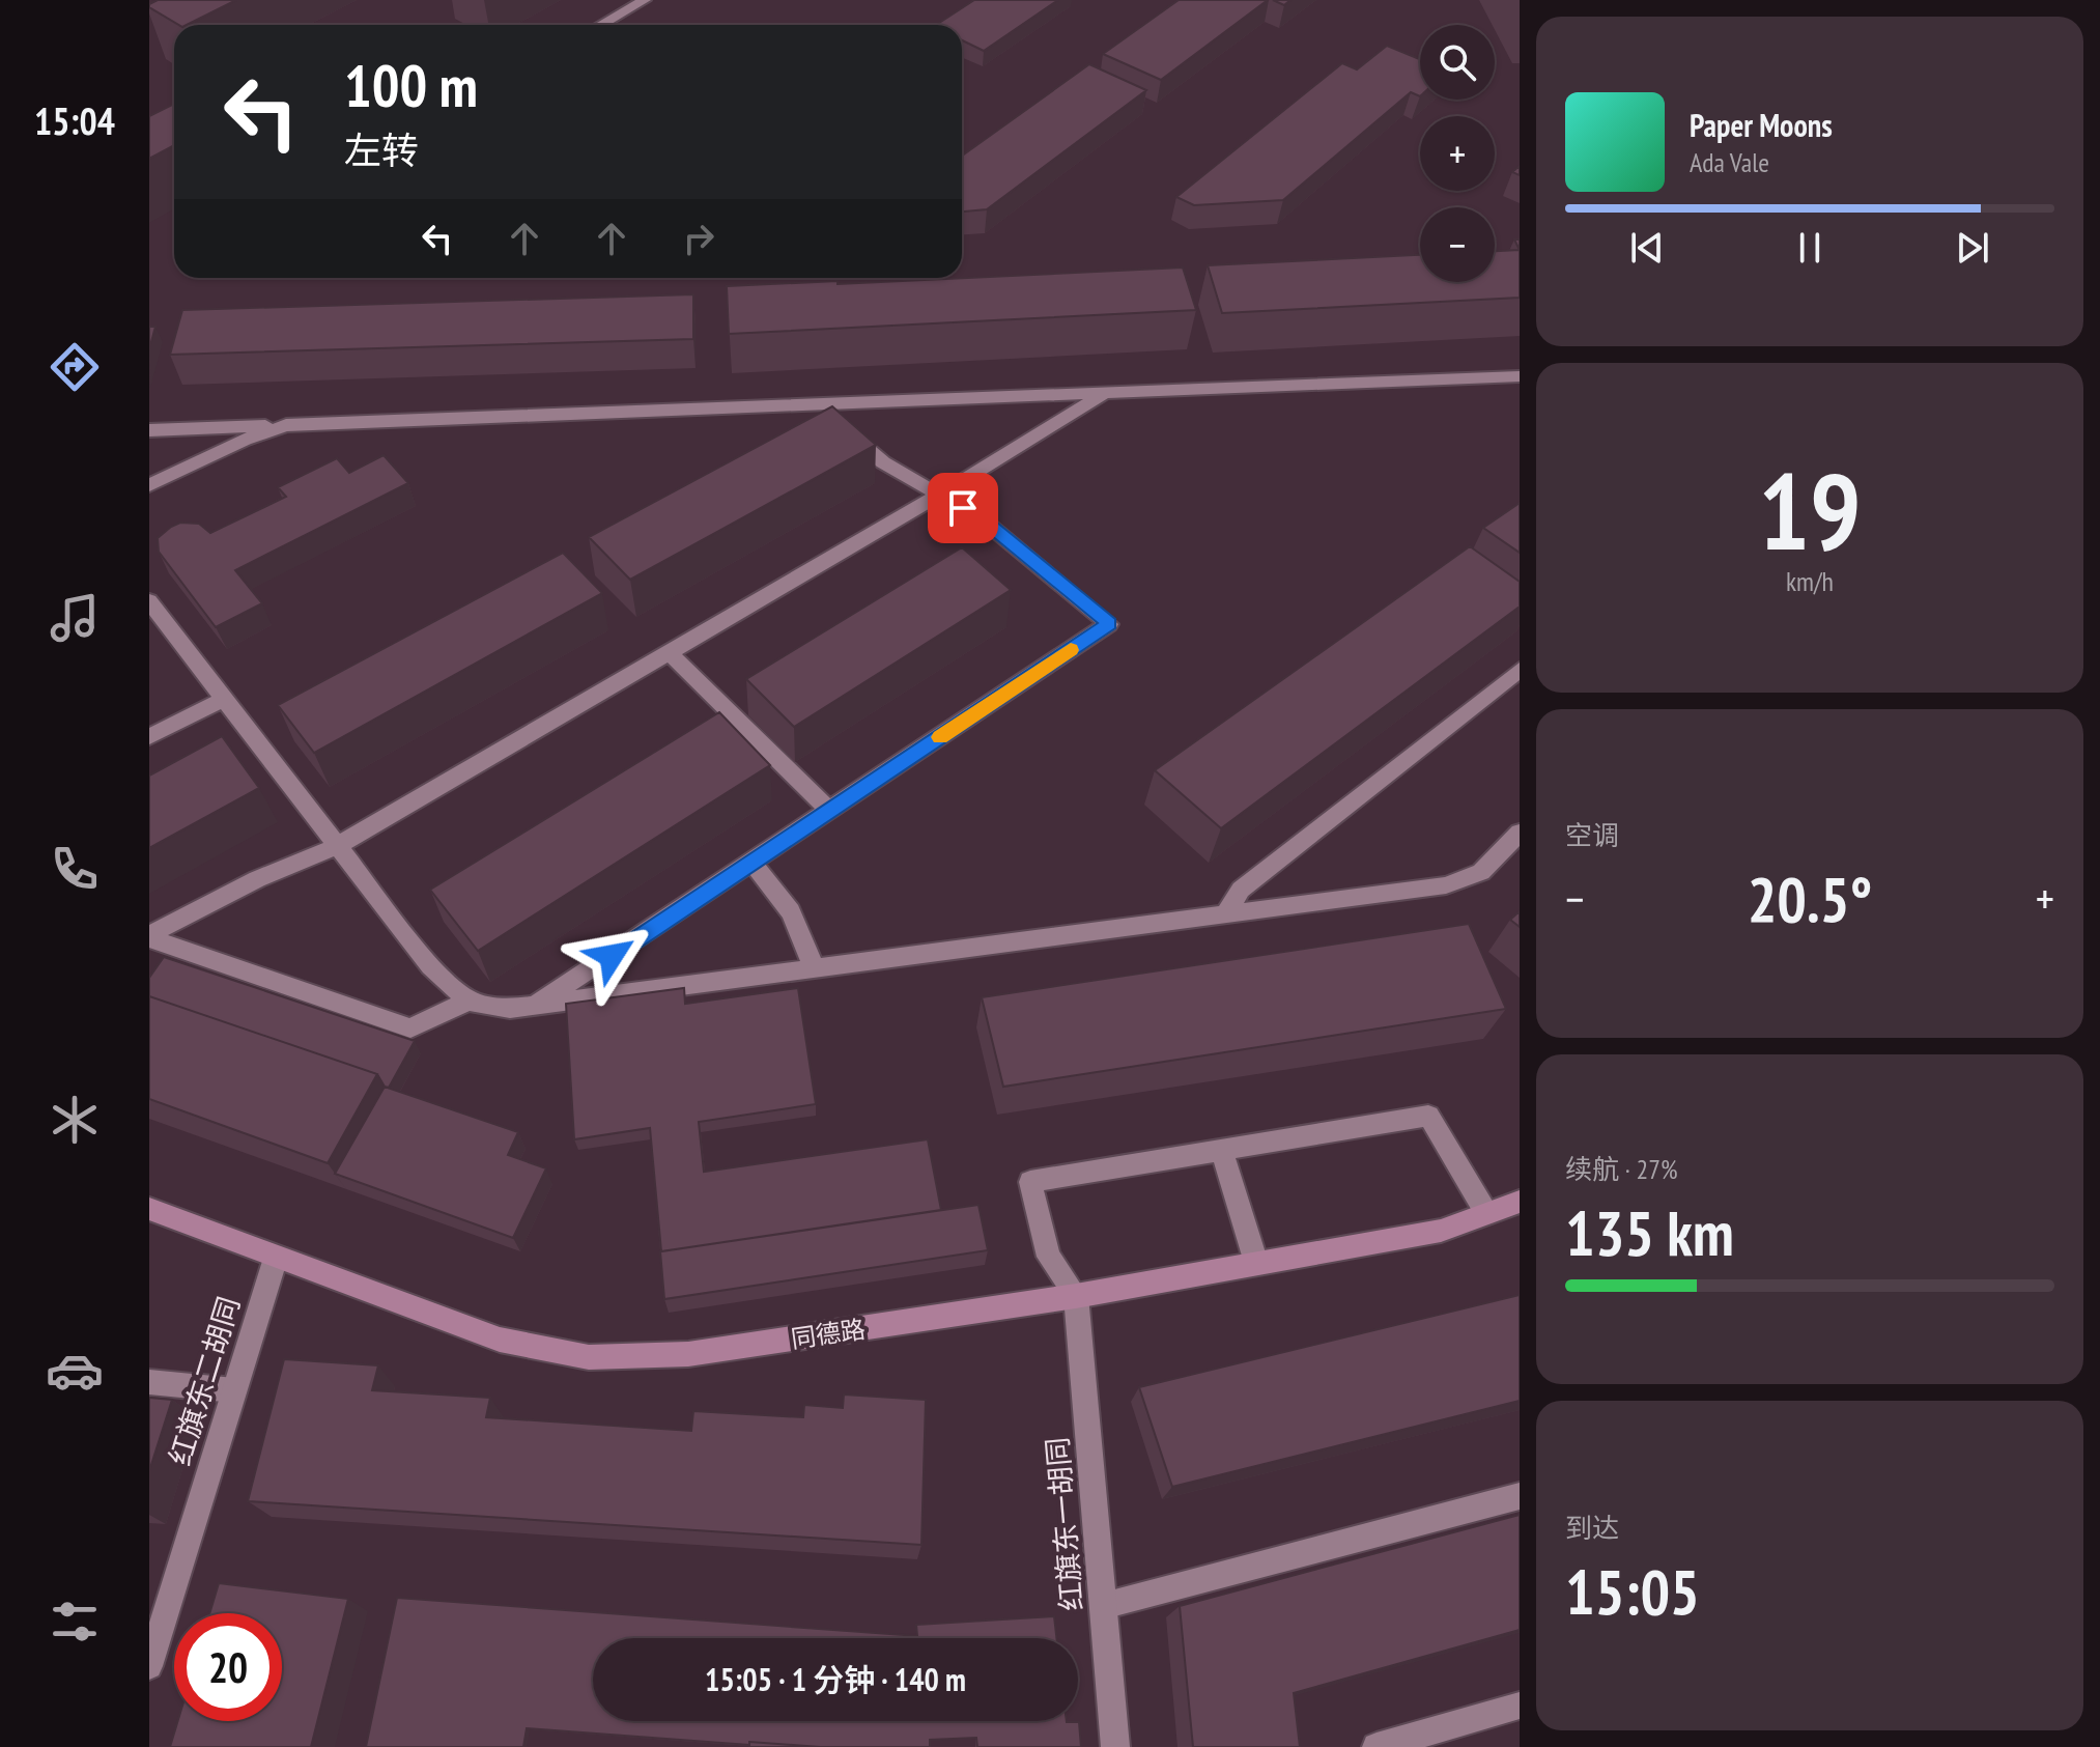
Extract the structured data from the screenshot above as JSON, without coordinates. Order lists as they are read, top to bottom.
{
  "streets": {
    "street": ["同德路", "红旗东二胡同", "红旗东一胡同"]
  },
  "crossings": [
    ["同德路", "红旗东二胡同"],
    ["同德路", "红旗东一胡同"]
  ],
  "page": {
    "tabs": "15:04",
    "map_buttons": ["+", "−"],
    "turn": ["100 m", "左转"],
    "song": ["Paper Moons", "Ada Vale"],
    "tile": [
      ["19", "km/h"],
      "空调",
      ["续航 · 27%", "135 km"],
      ["到达", "15:05"]
    ],
    "heat": ["−", "20.5°", "+"],
    "limit": "20",
    "trip": "15:05 · 1 分钟 · 140 m"
  }
}
